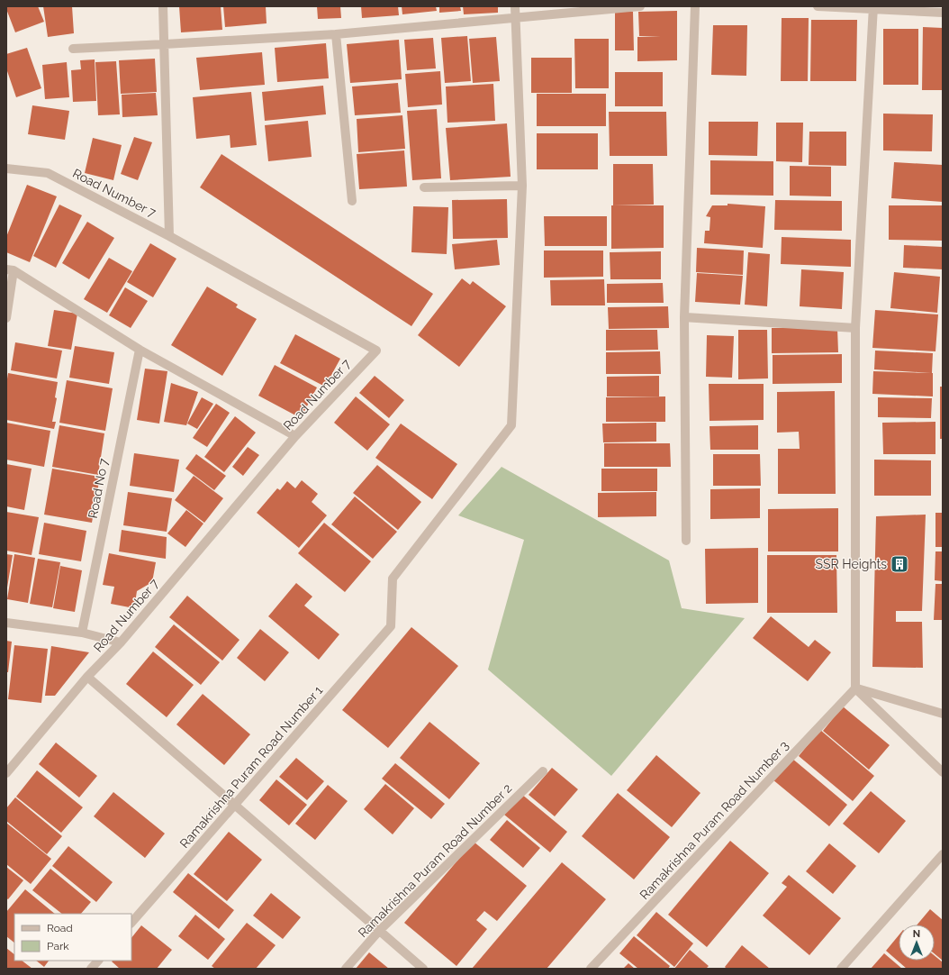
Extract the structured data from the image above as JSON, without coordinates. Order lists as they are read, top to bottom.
{
  "streets": {
    "street": [
      "Road Number 7",
      "Road No 7",
      "Ramakrishna Puram Road Number 1",
      "Ramakrishna Puram Road Number 3",
      "Ramakrishna Puram Road Number 2"
    ]
  },
  "places": {
    "building": ["SSR Heights"]
  },
  "legend": ["Road", "Park"],
  "north": "top"
}
